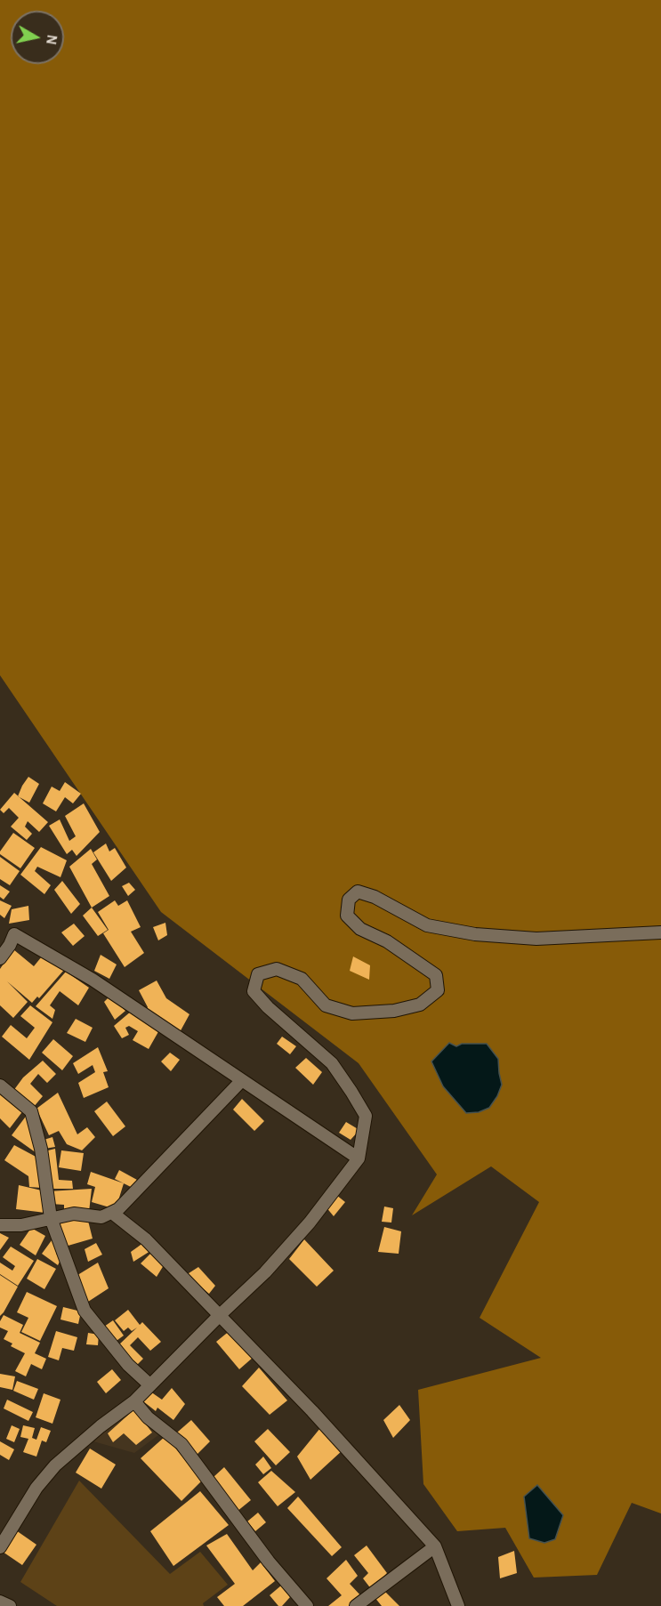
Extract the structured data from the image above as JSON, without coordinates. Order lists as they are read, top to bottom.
{
  "north": "right"
}
